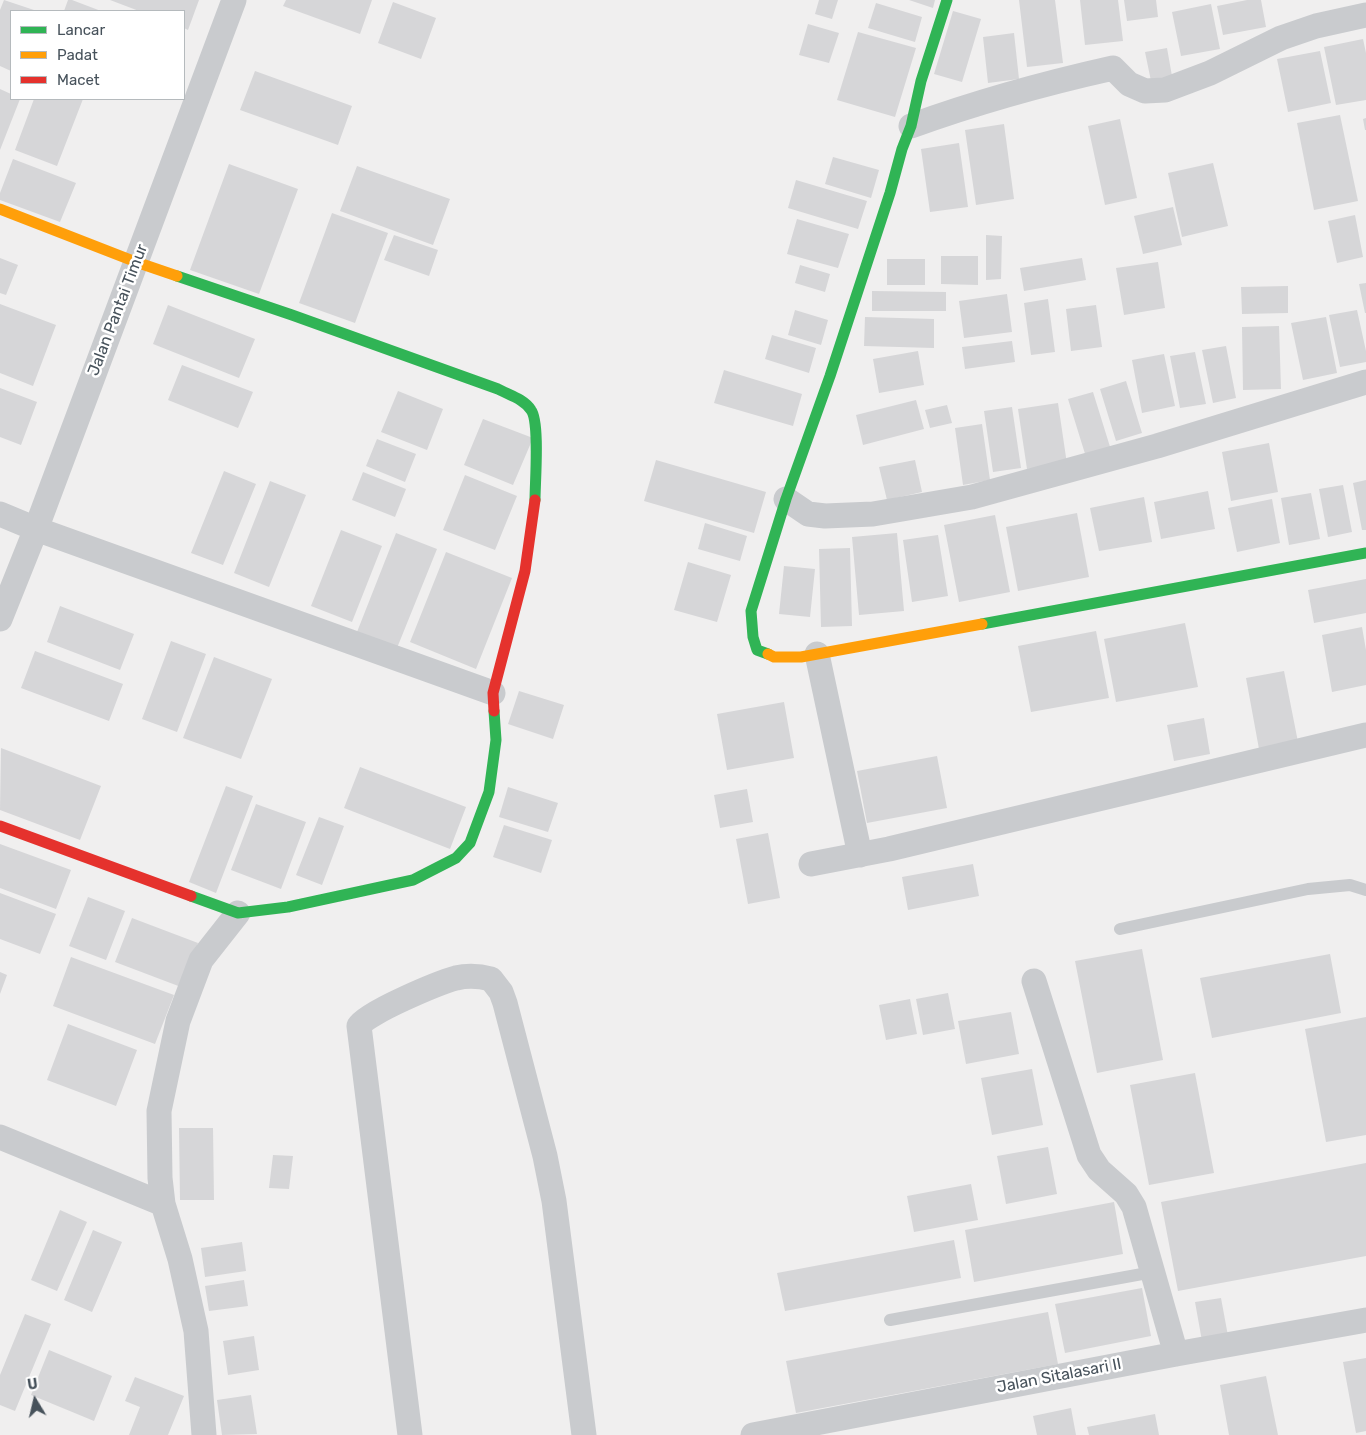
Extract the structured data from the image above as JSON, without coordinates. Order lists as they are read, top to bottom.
{
  "streets": {
    "street": ["Jalan Pantai Timur", "Jalan Sitalasari II"]
  },
  "legend": ["Lancar", "Padat", "Macet"],
  "north": "top"
}
